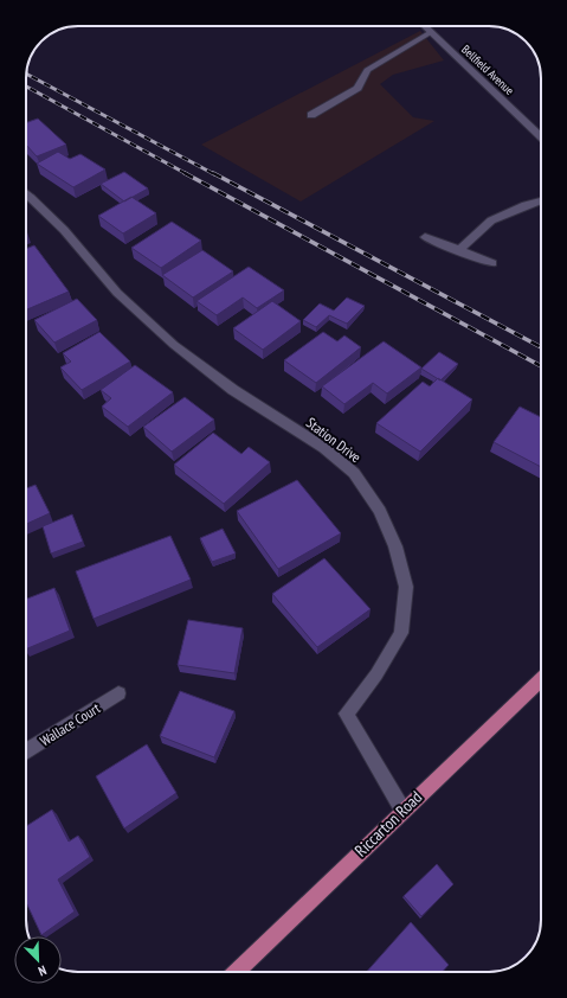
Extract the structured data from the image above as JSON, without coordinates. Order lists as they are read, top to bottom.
{
  "streets": {
    "main road": ["Riccarton Road"],
    "street": ["Bellfield Avenue", "Station Drive", "Wallace Court"]
  },
  "crossings": [
    ["Station Drive", "Riccarton Road"]
  ],
  "north": "bottom right"
}
